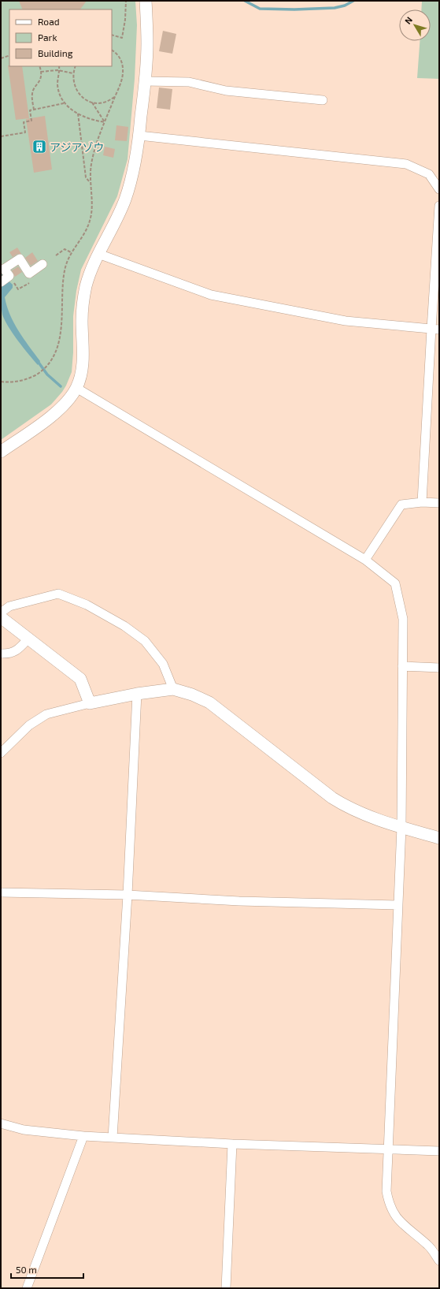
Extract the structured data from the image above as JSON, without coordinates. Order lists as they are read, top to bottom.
{
  "places": {
    "building": ["アジアゾウ"]
  },
  "legend": ["Road", "Park", "Building"],
  "scale_bar": "50 m",
  "north": "top left"
}
